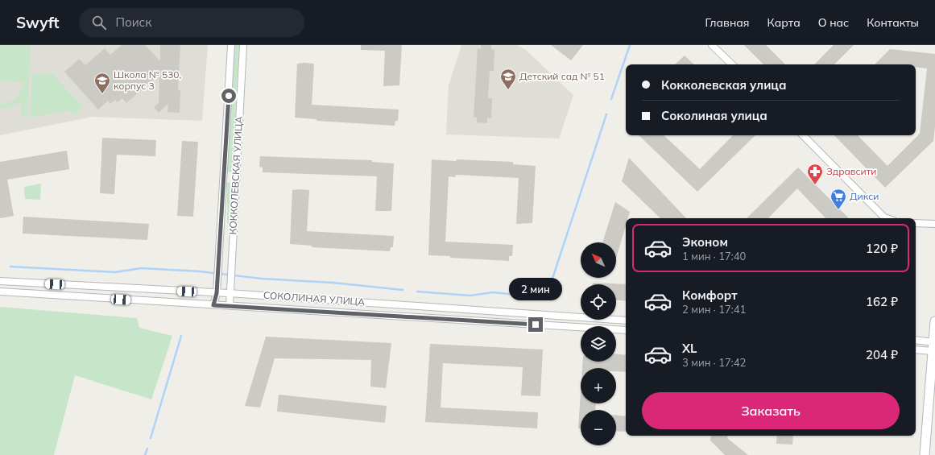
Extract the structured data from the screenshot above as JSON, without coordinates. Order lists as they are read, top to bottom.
{
  "streets": {
    "street": ["КОККОЛЕВСКАЯ УЛИЦА", "СОКОЛИНАЯ УЛИЦА"]
  },
  "crossings": [
    ["КОККОЛЕВСКАЯ УЛИЦА", "СОКОЛИНАЯ УЛИЦА"]
  ],
  "places": {
    "school or university": ["Детский сад № 51", "Школа № 530, корпус 3"],
    "pharmacy": ["Здравсити"],
    "supermarket": ["Дикси"]
  },
  "north": "top left",
  "page": {
    "header": "Swyft",
    "search": "Поиск",
    "nav": [
      "Главная",
      "Карта",
      "О нас",
      "Контакты"
    ],
    "banner": ["Кокколевская улица", "Соколиная улица"],
    "list": [
      {
        "name": "Эконом",
        "note": "1 мин · 17:40",
        "value": "120 ₽"
      },
      {
        "name": "Комфорт",
        "note": "2 мин · 17:41",
        "value": "162 ₽"
      },
      {
        "name": "XL",
        "note": "3 мин · 17:42",
        "value": "204 ₽"
      }
    ],
    "map_buttons": ["+", "−"],
    "bubble": "2 мин",
    "buttons": "Заказать"
  }
}
